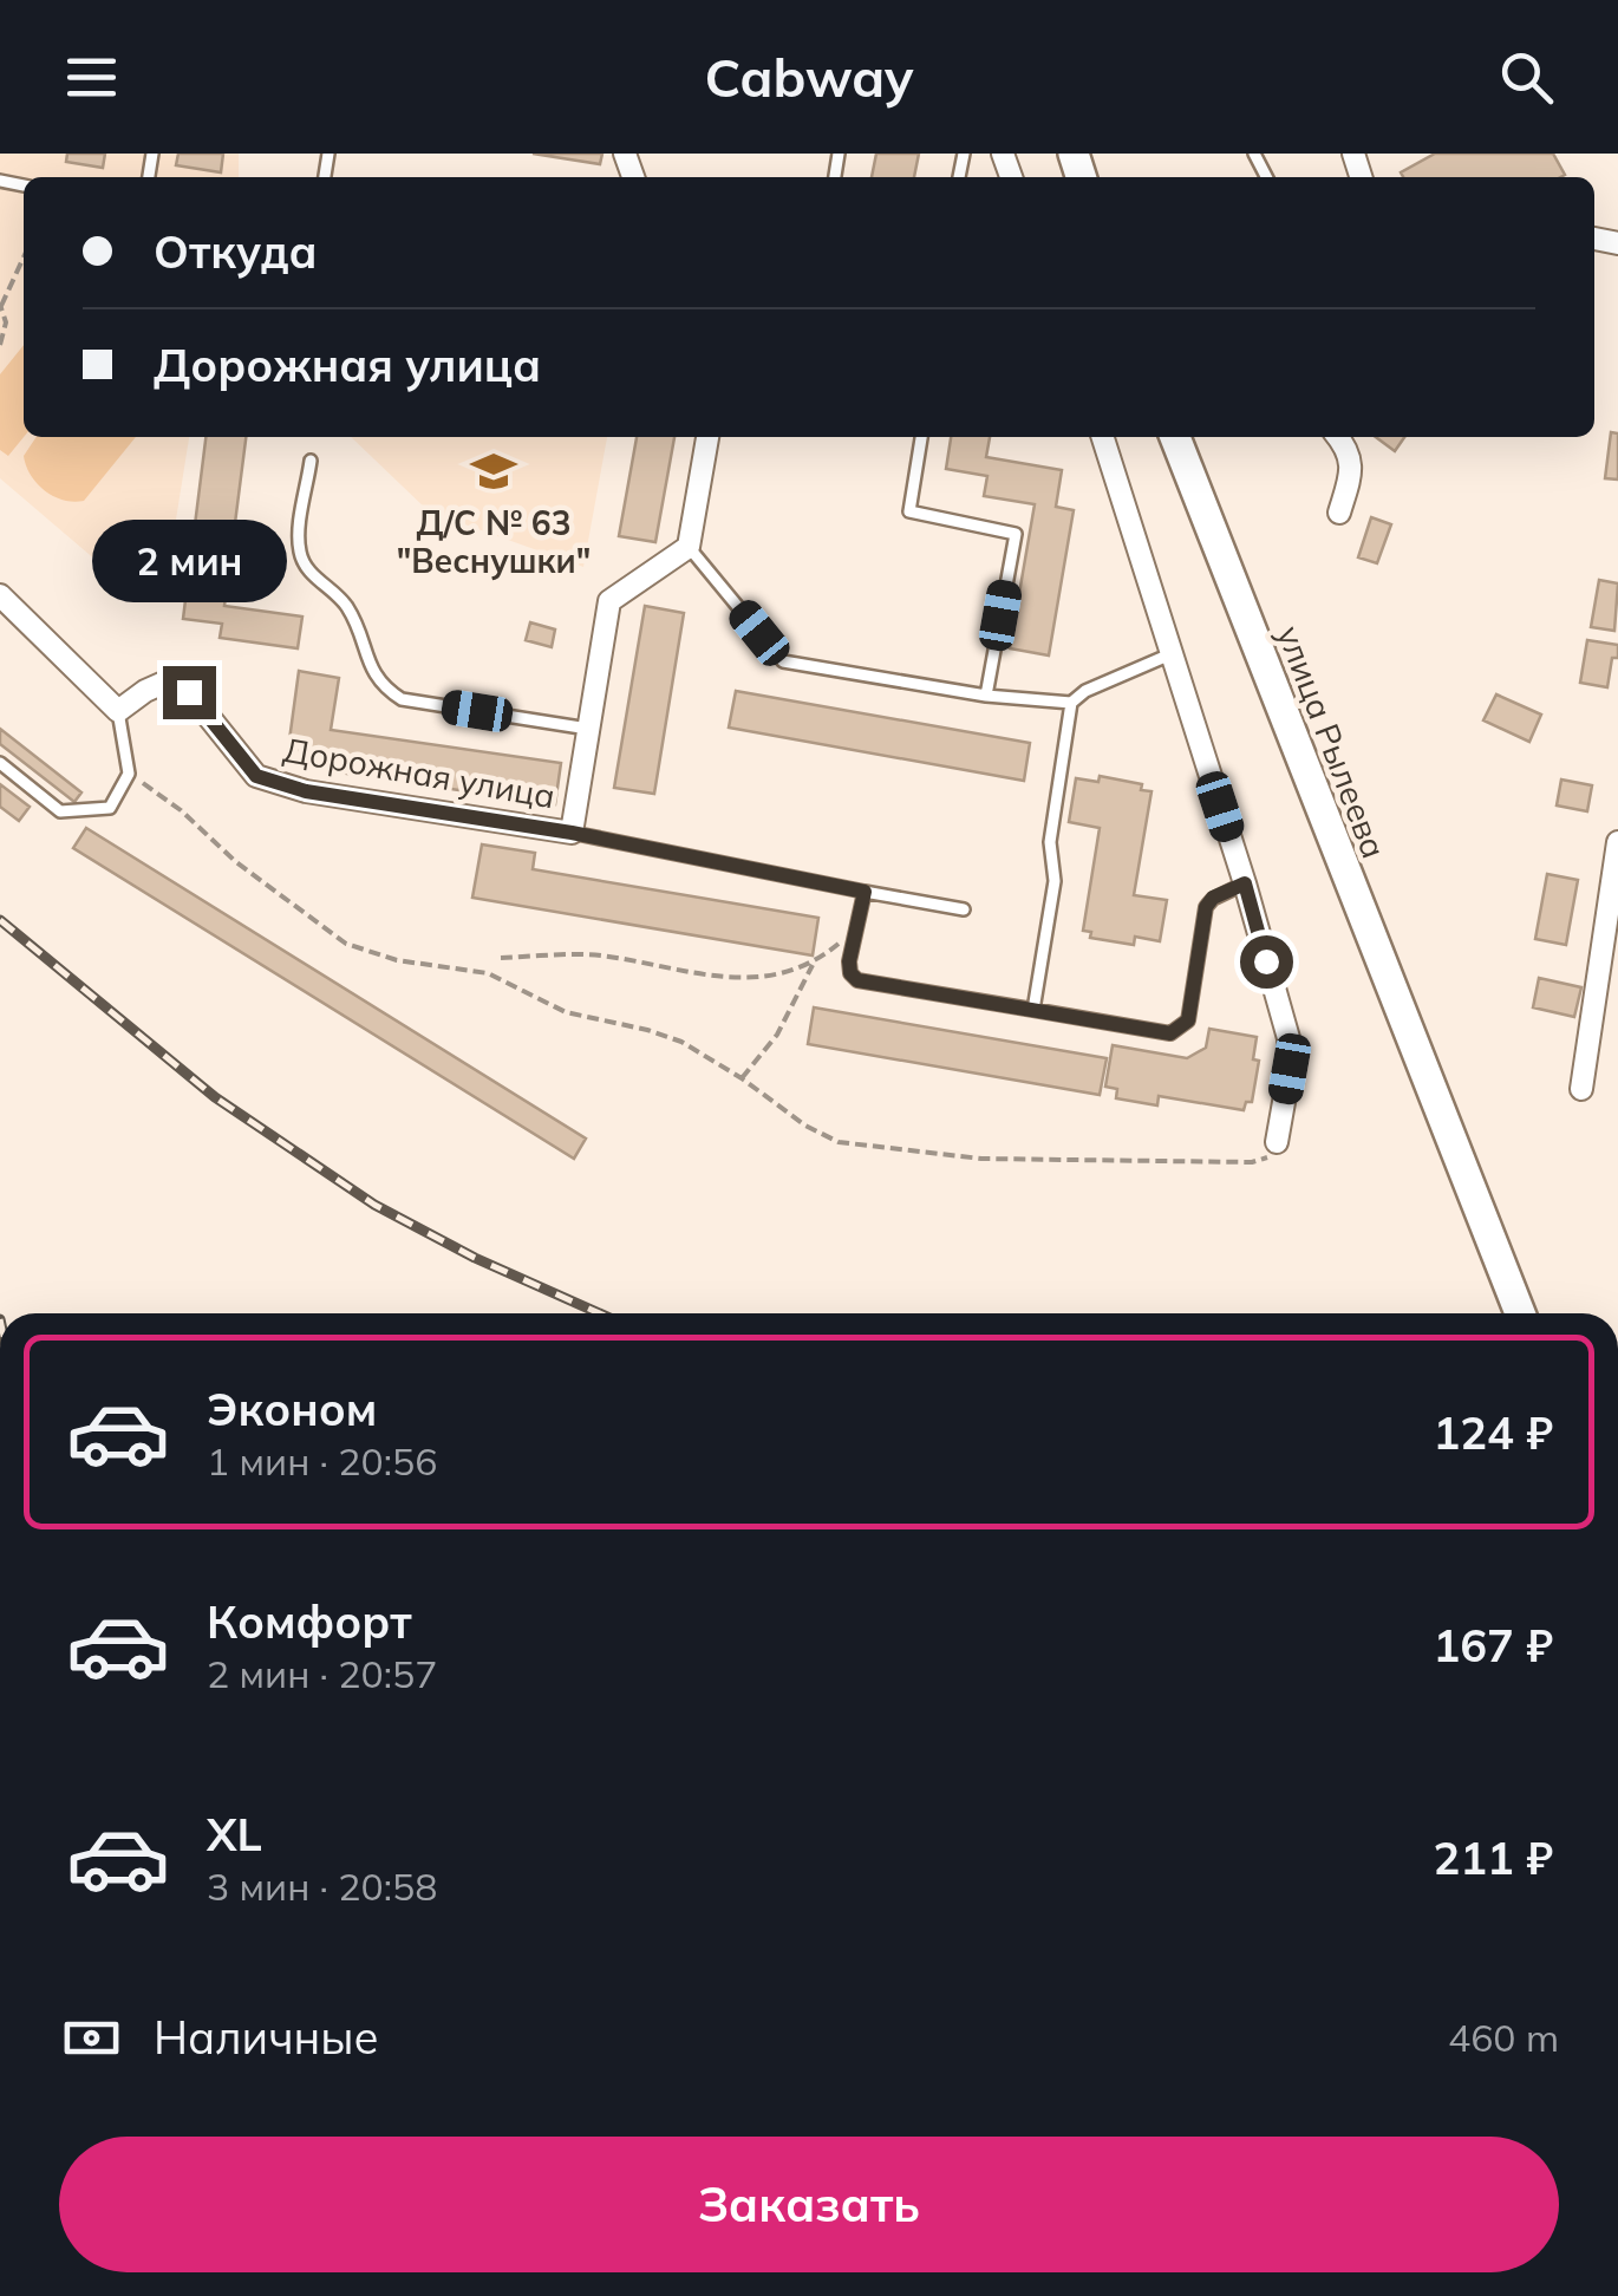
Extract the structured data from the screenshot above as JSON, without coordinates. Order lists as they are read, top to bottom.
{
  "streets": {
    "main road": ["улица Рылеева"],
    "street": ["Дорожная улица"]
  },
  "places": {
    "school or university": ["Д/С № 63 \"Веснушки\""]
  },
  "page": {
    "header": "Cabway",
    "banner": ["Откуда", "Дорожная улица"],
    "bubble": "2 мин",
    "list": [
      {
        "name": "Эконом",
        "note": "1 мин · 20:56",
        "value": "124 ₽"
      },
      {
        "name": "Комфорт",
        "note": "2 мин · 20:57",
        "value": "167 ₽"
      },
      {
        "name": "XL",
        "note": "3 мин · 20:58",
        "value": "211 ₽"
      }
    ],
    "pay": ["Наличные", "460 m"],
    "buttons": "Заказать"
  }
}
